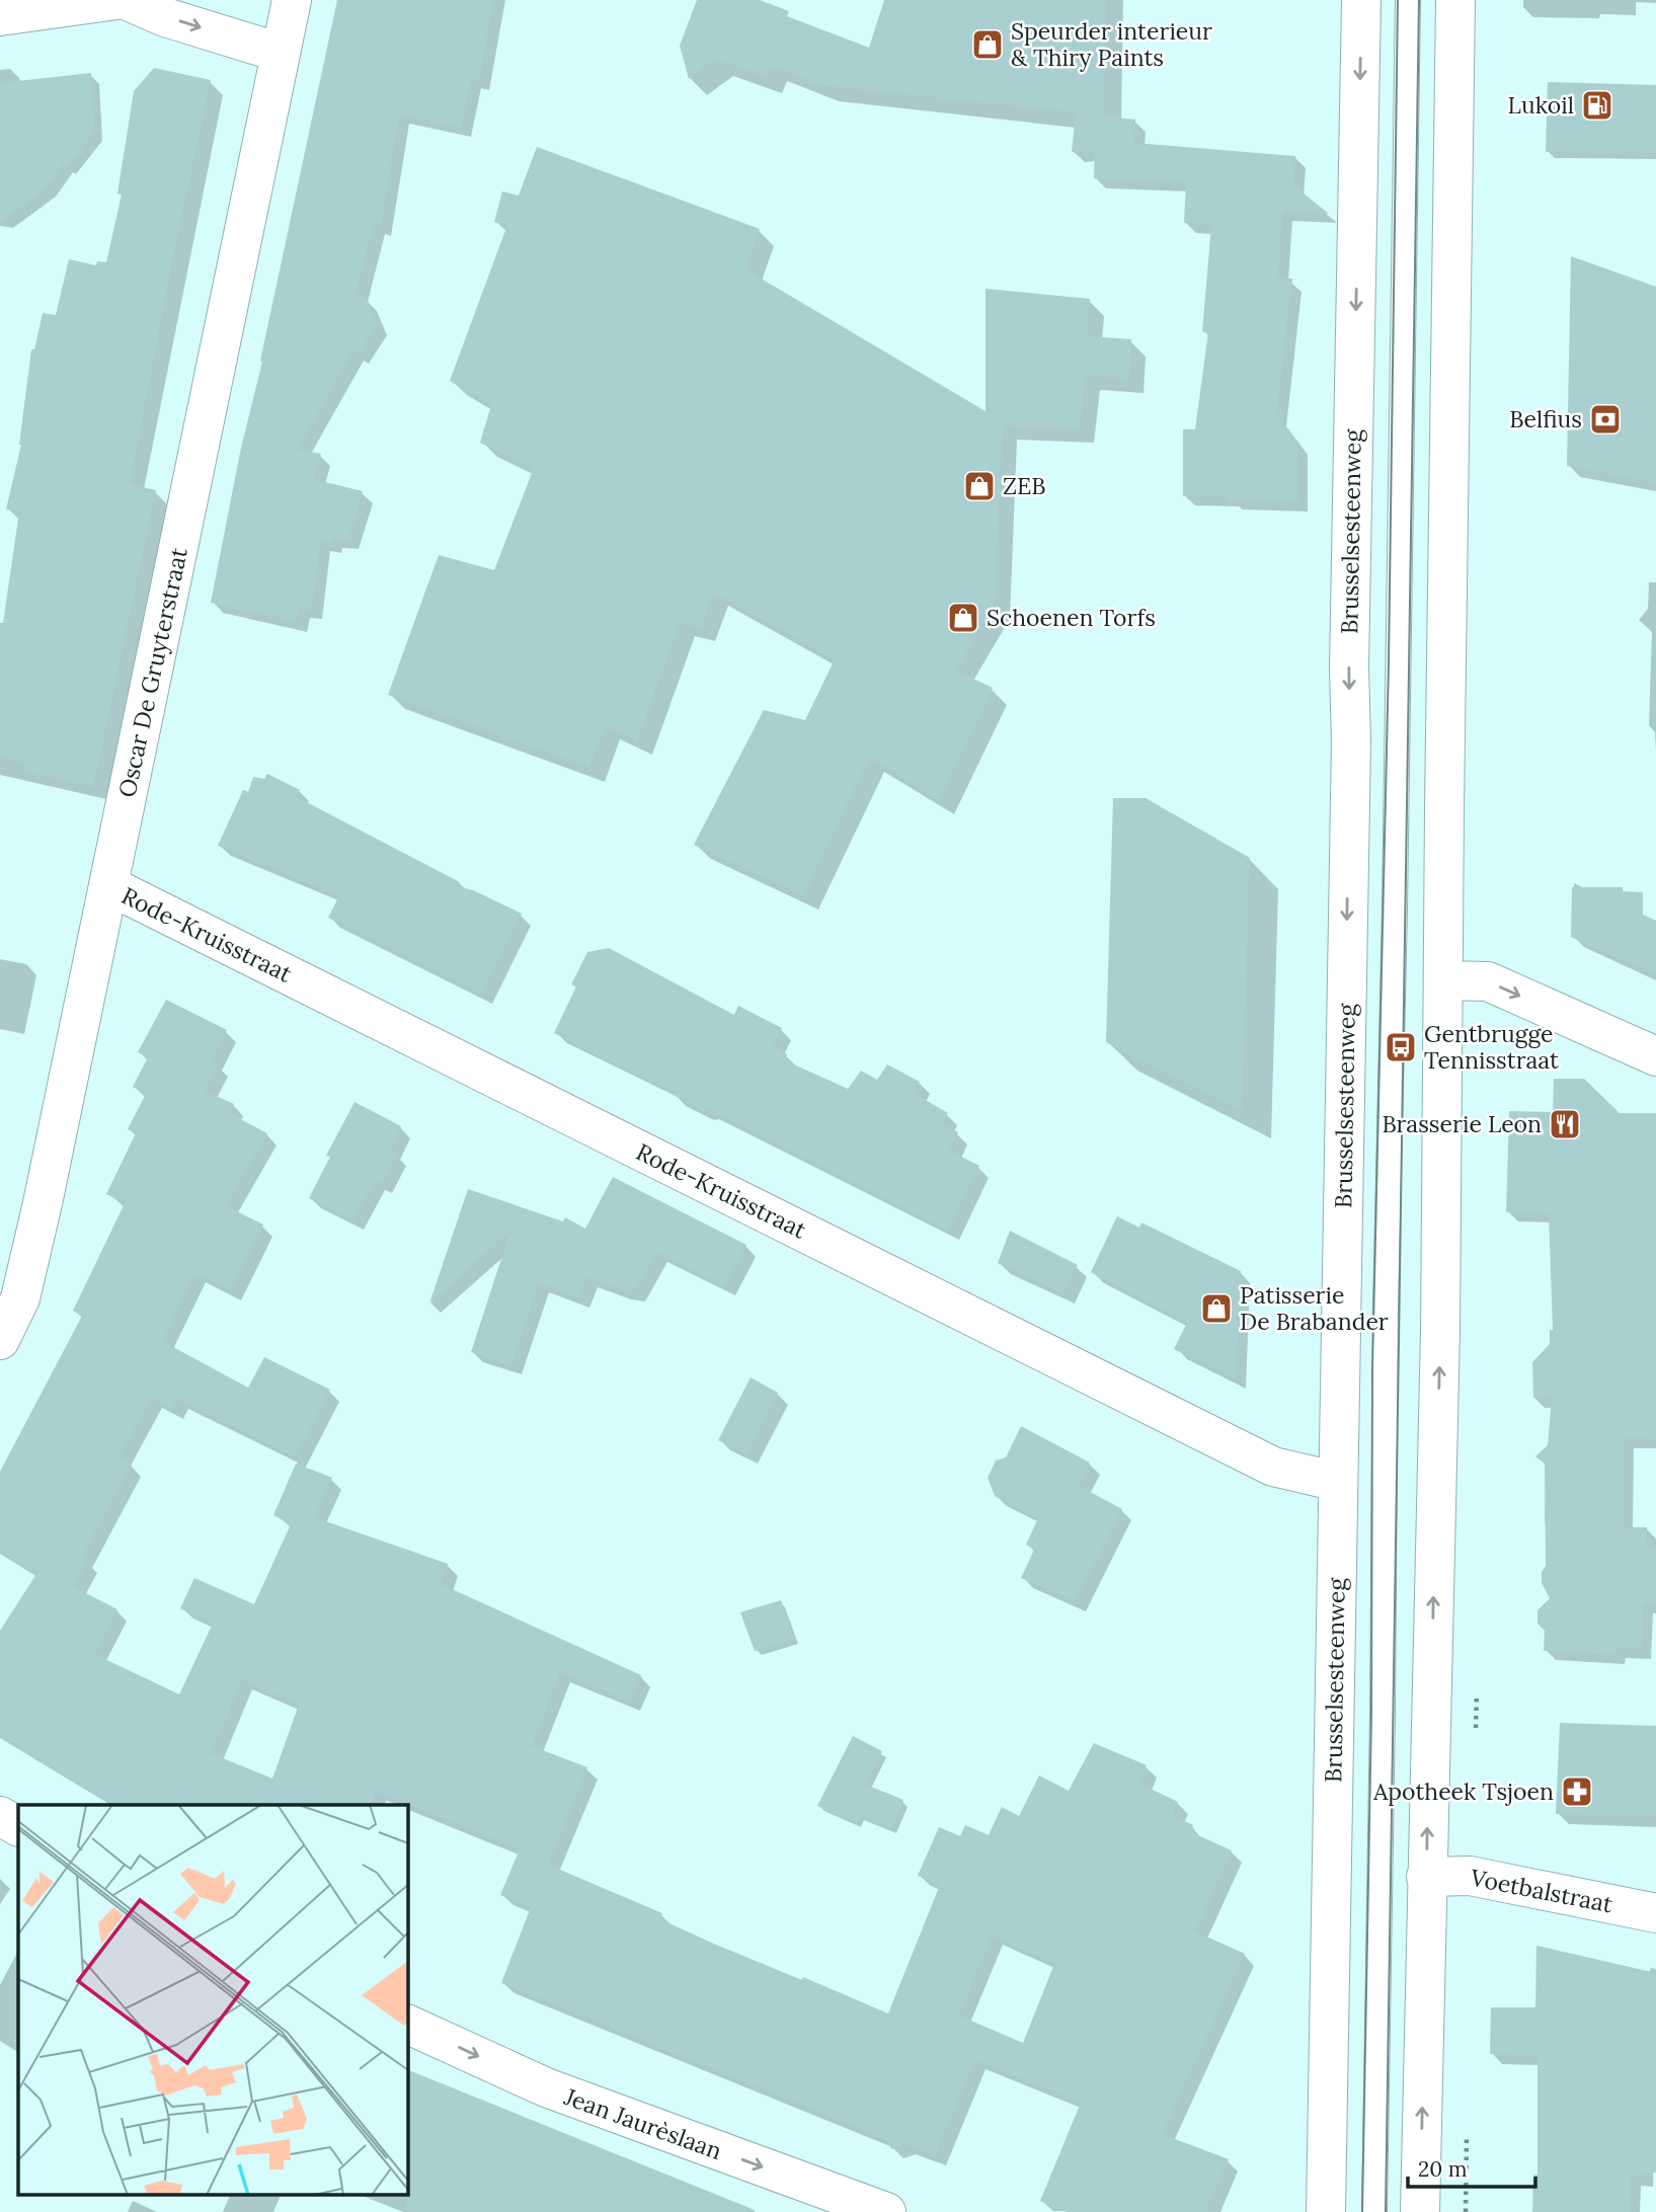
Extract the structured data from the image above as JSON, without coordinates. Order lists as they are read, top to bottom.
{
  "streets": {
    "main road": [
      "Brusselsesteenweg",
      "Oscar De Gruyterstraat",
      "Rode-Kruisstraat",
      "Voetbalstraat",
      "Jean Jaurèslaan"
    ]
  },
  "crossings": [
    ["Brusselsesteenweg", "Rode-Kruisstraat"],
    ["Oscar De Gruyterstraat", "Rode-Kruisstraat"]
  ],
  "one_way": ["Jean Jaurèslaan"],
  "places": {
    "shop": [
      "Speurder interieur & Thiry Paints",
      "ZEB",
      "Schoenen Torfs",
      "Patisserie De Brabander"
    ],
    "fuel station": ["Lukoil"],
    "bank": ["Belfius"],
    "bus stop": ["Gentbrugge Tennisstraat"],
    "restaurant": ["Brasserie Leon"],
    "pharmacy": ["Apotheek Tsjoen"]
  },
  "scale_bar": "20 m"
}
